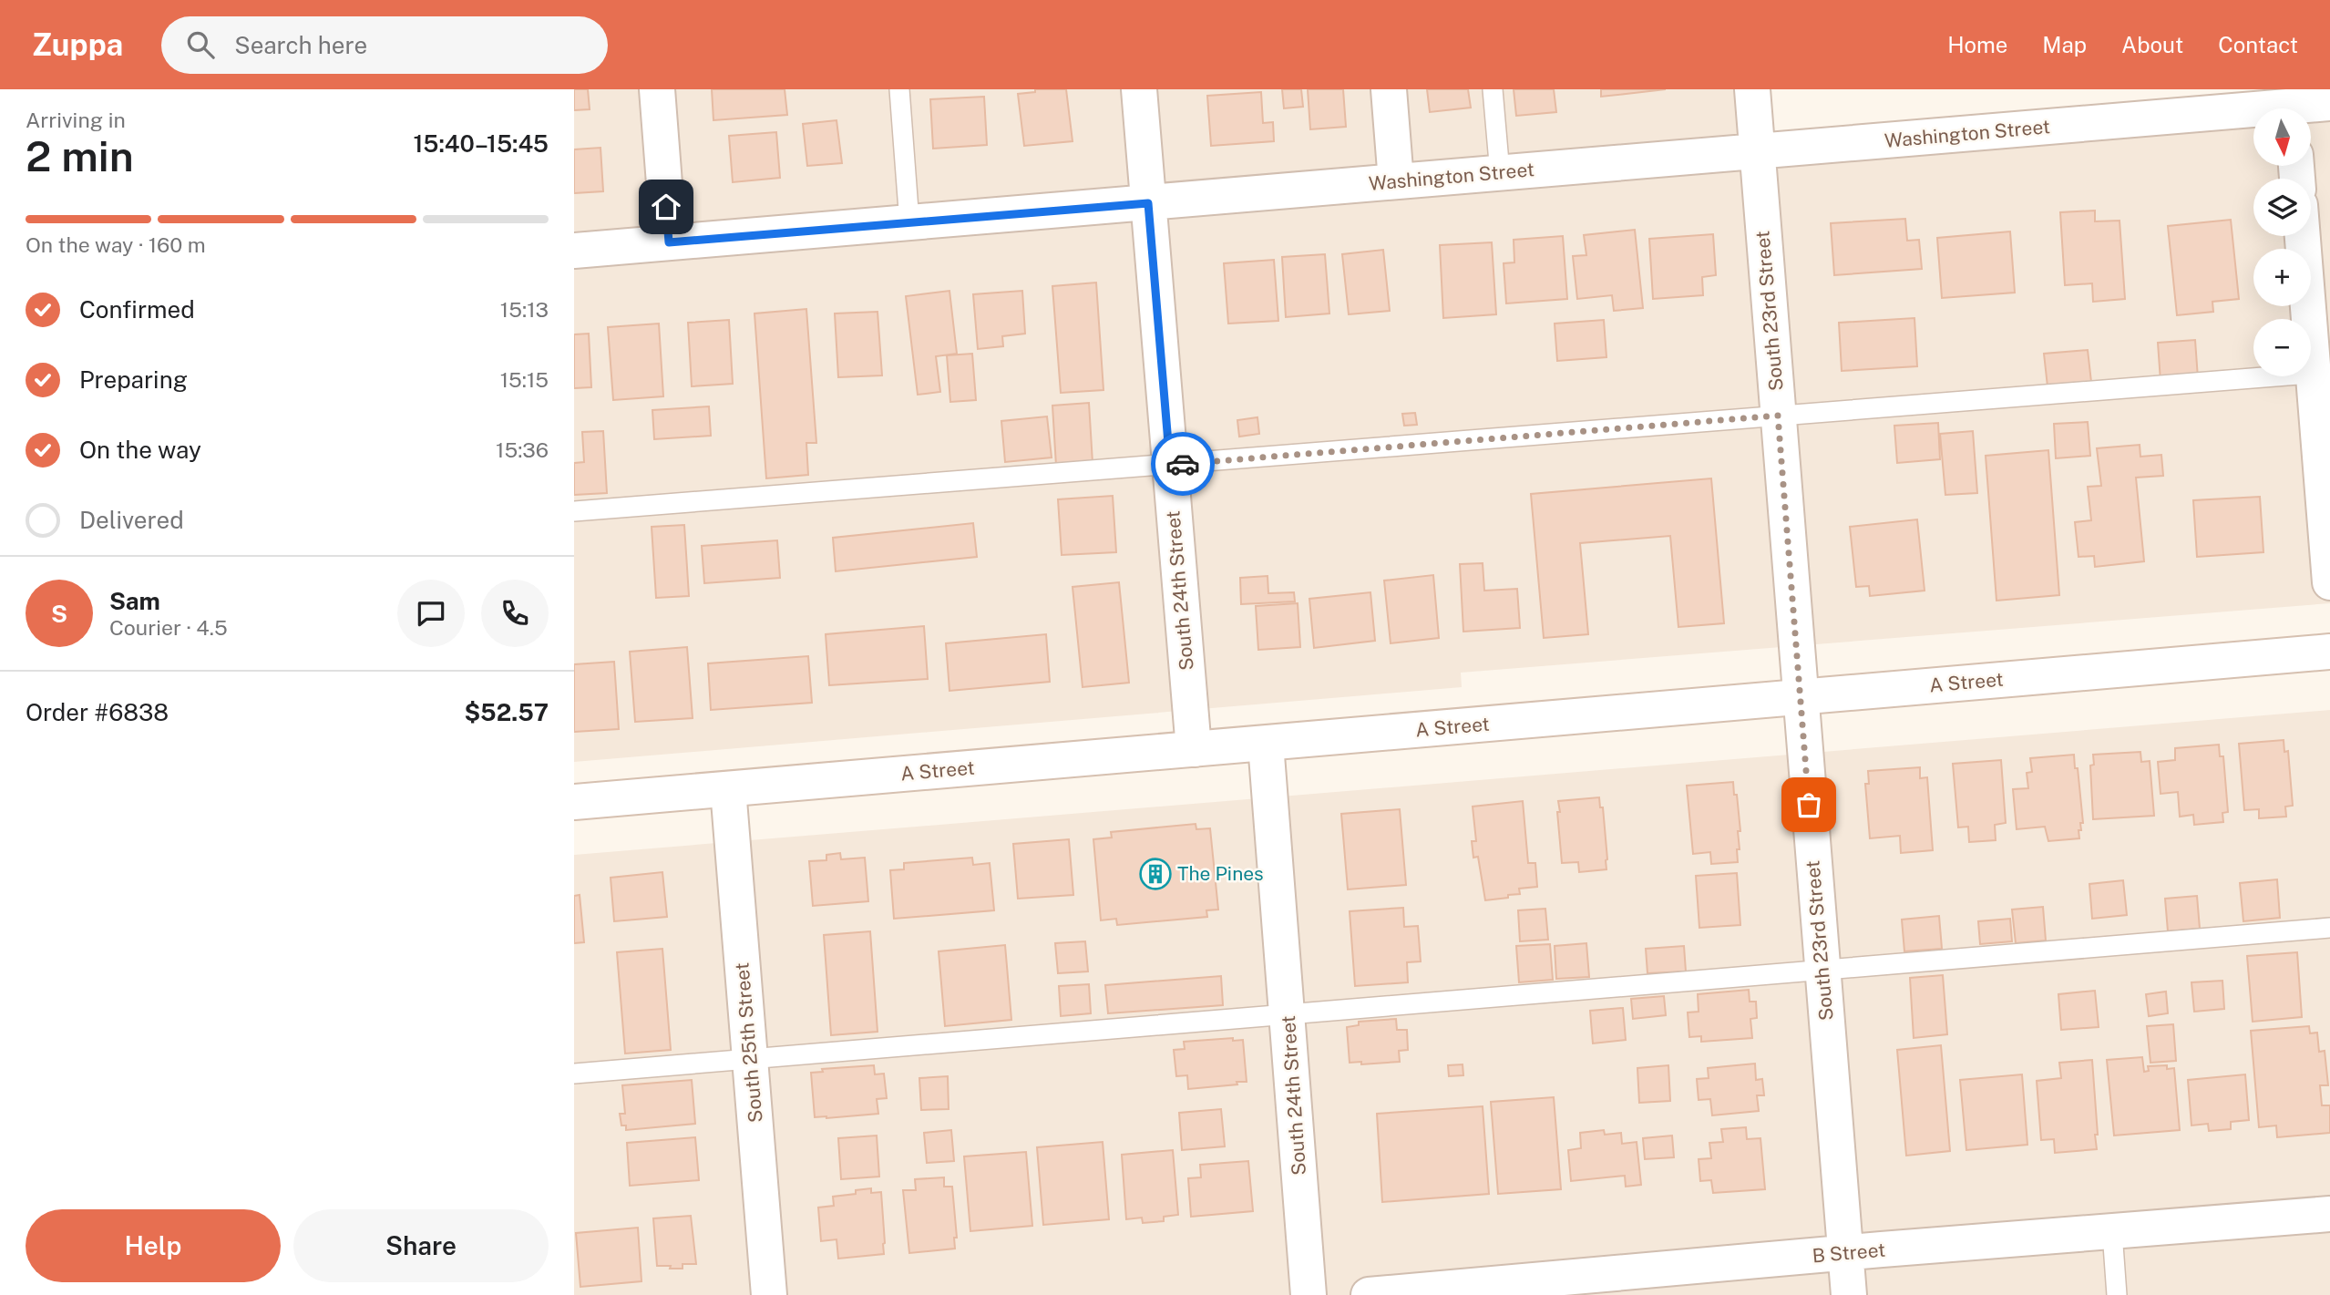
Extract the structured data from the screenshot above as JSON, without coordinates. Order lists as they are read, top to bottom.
{
  "streets": {
    "street": [
      "Washington Street",
      "South 23rd Street",
      "South 24th Street",
      "A Street",
      "South 25th Street",
      "B Street"
    ]
  },
  "crossings": [
    ["Washington Street", "South 23rd Street"],
    ["Washington Street", "South 24th Street"],
    ["South 23rd Street", "A Street"],
    ["South 23rd Street", "B Street"],
    ["South 24th Street", "A Street"],
    ["A Street", "South 25th Street"]
  ],
  "places": {
    "building": ["The Pines"]
  },
  "north": "bottom",
  "page": {
    "header": "Zuppa",
    "search": "Search here",
    "nav": [
      "Home",
      "Map",
      "About",
      "Contact"
    ],
    "heading": ["2 min", "Arriving in", "15:40–15:45"],
    "panel": [
      "Sam",
      "Courier · 4.5",
      "Order #6838",
      "$52.57"
    ],
    "map_buttons": ["+", "−"],
    "bar": "On the way · 160 m",
    "list": [
      ["Confirmed", "15:13"],
      ["Preparing", "15:15"],
      ["On the way", "15:36"],
      "Delivered"
    ],
    "round": "S",
    "buttons": ["Help", "Share"]
  }
}
